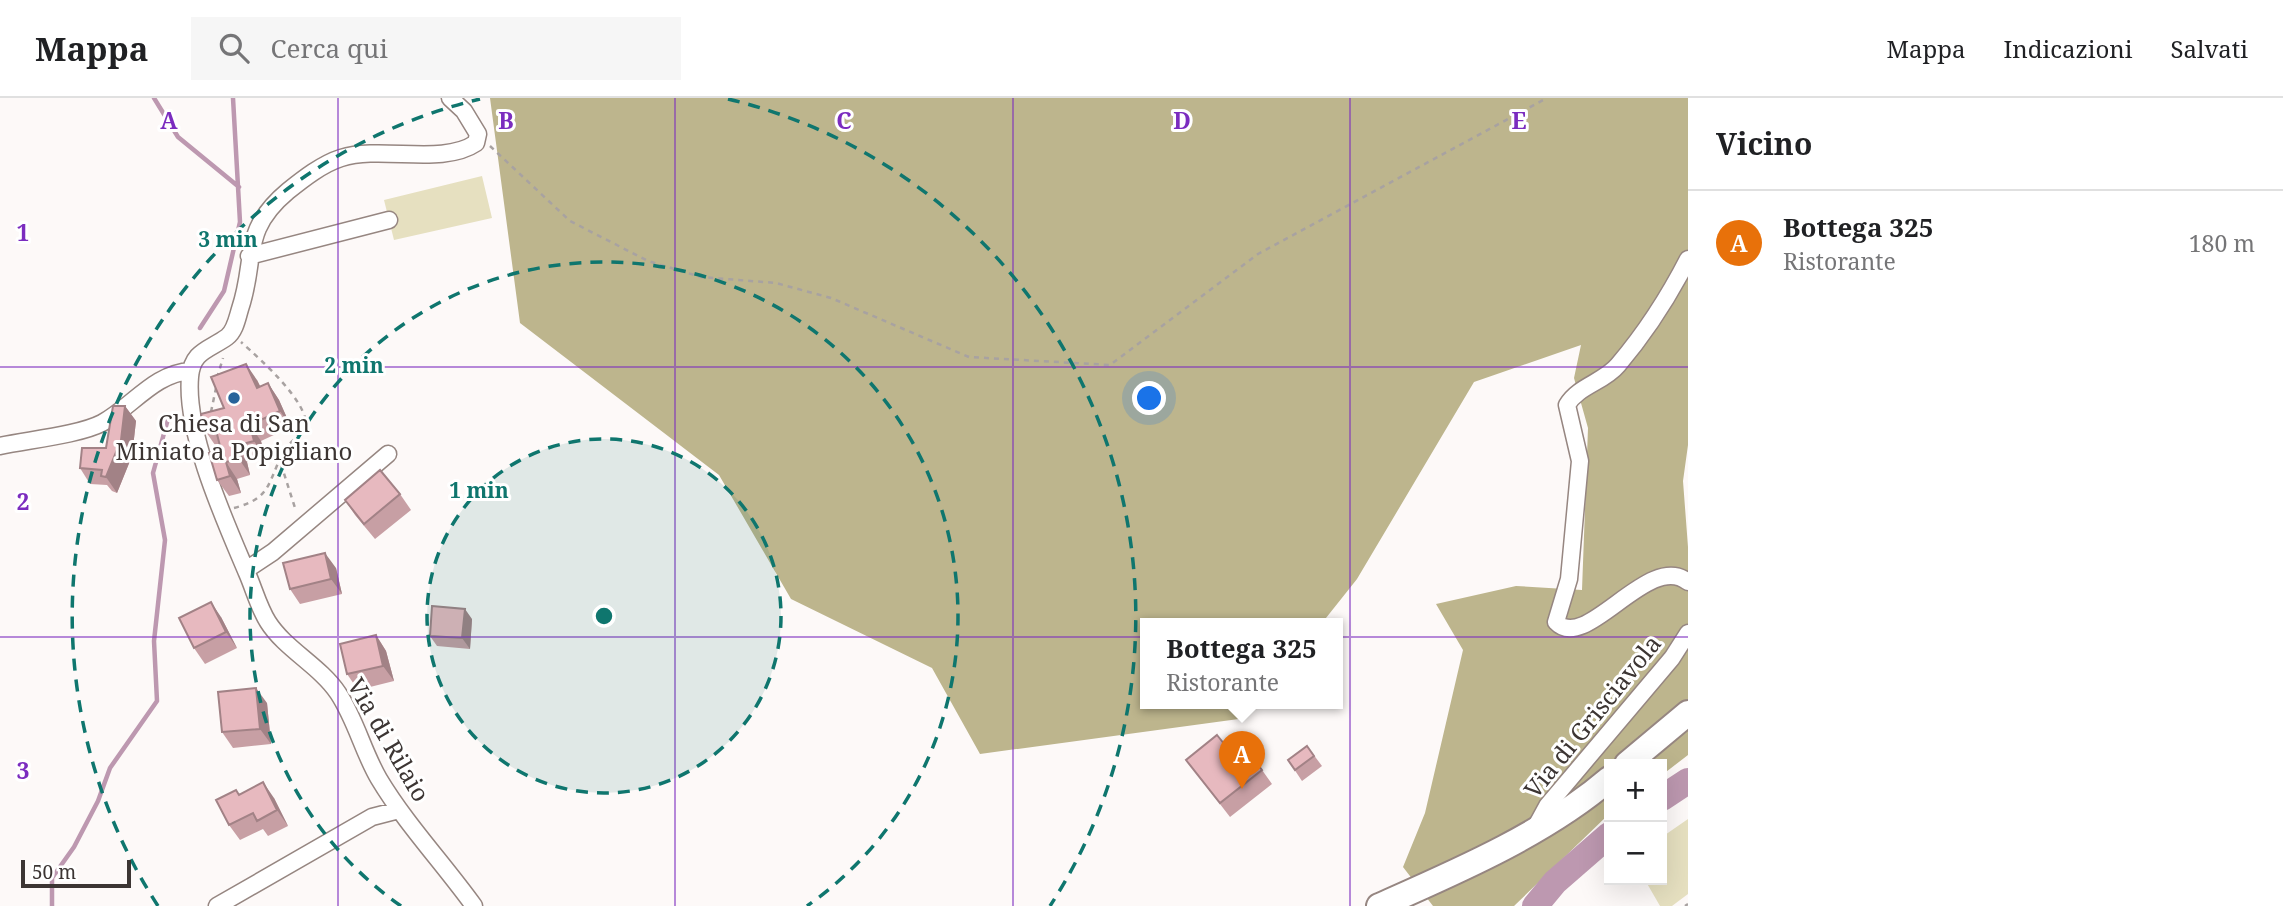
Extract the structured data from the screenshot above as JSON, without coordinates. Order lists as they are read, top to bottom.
{
  "streets": {
    "street": ["Via di Grisciavola", "Via di Rilaio"]
  },
  "places": ["Chiesa di San Miniato a Popigliano"],
  "scale_bar": "50 m",
  "page": {
    "header": "Mappa",
    "search": "Cerca qui",
    "nav": ["Mappa", "Indicazioni", "Salvati"],
    "heading": "Vicino",
    "list": [
      {
        "mark": "A",
        "name": "Bottega 325",
        "note": "Ristorante",
        "value": "180 m"
      }
    ],
    "popup": ["Bottega 325", "Ristorante"],
    "pins": "A",
    "map_buttons": ["+", "−"],
    "scale": "50 m"
  },
  "grid": {
    "columns": [
      "A",
      "B",
      "C",
      "D",
      "E"
    ],
    "rows": ["1", "2", "3"]
  },
  "rings": ["3 min", "2 min", "1 min"]
}
